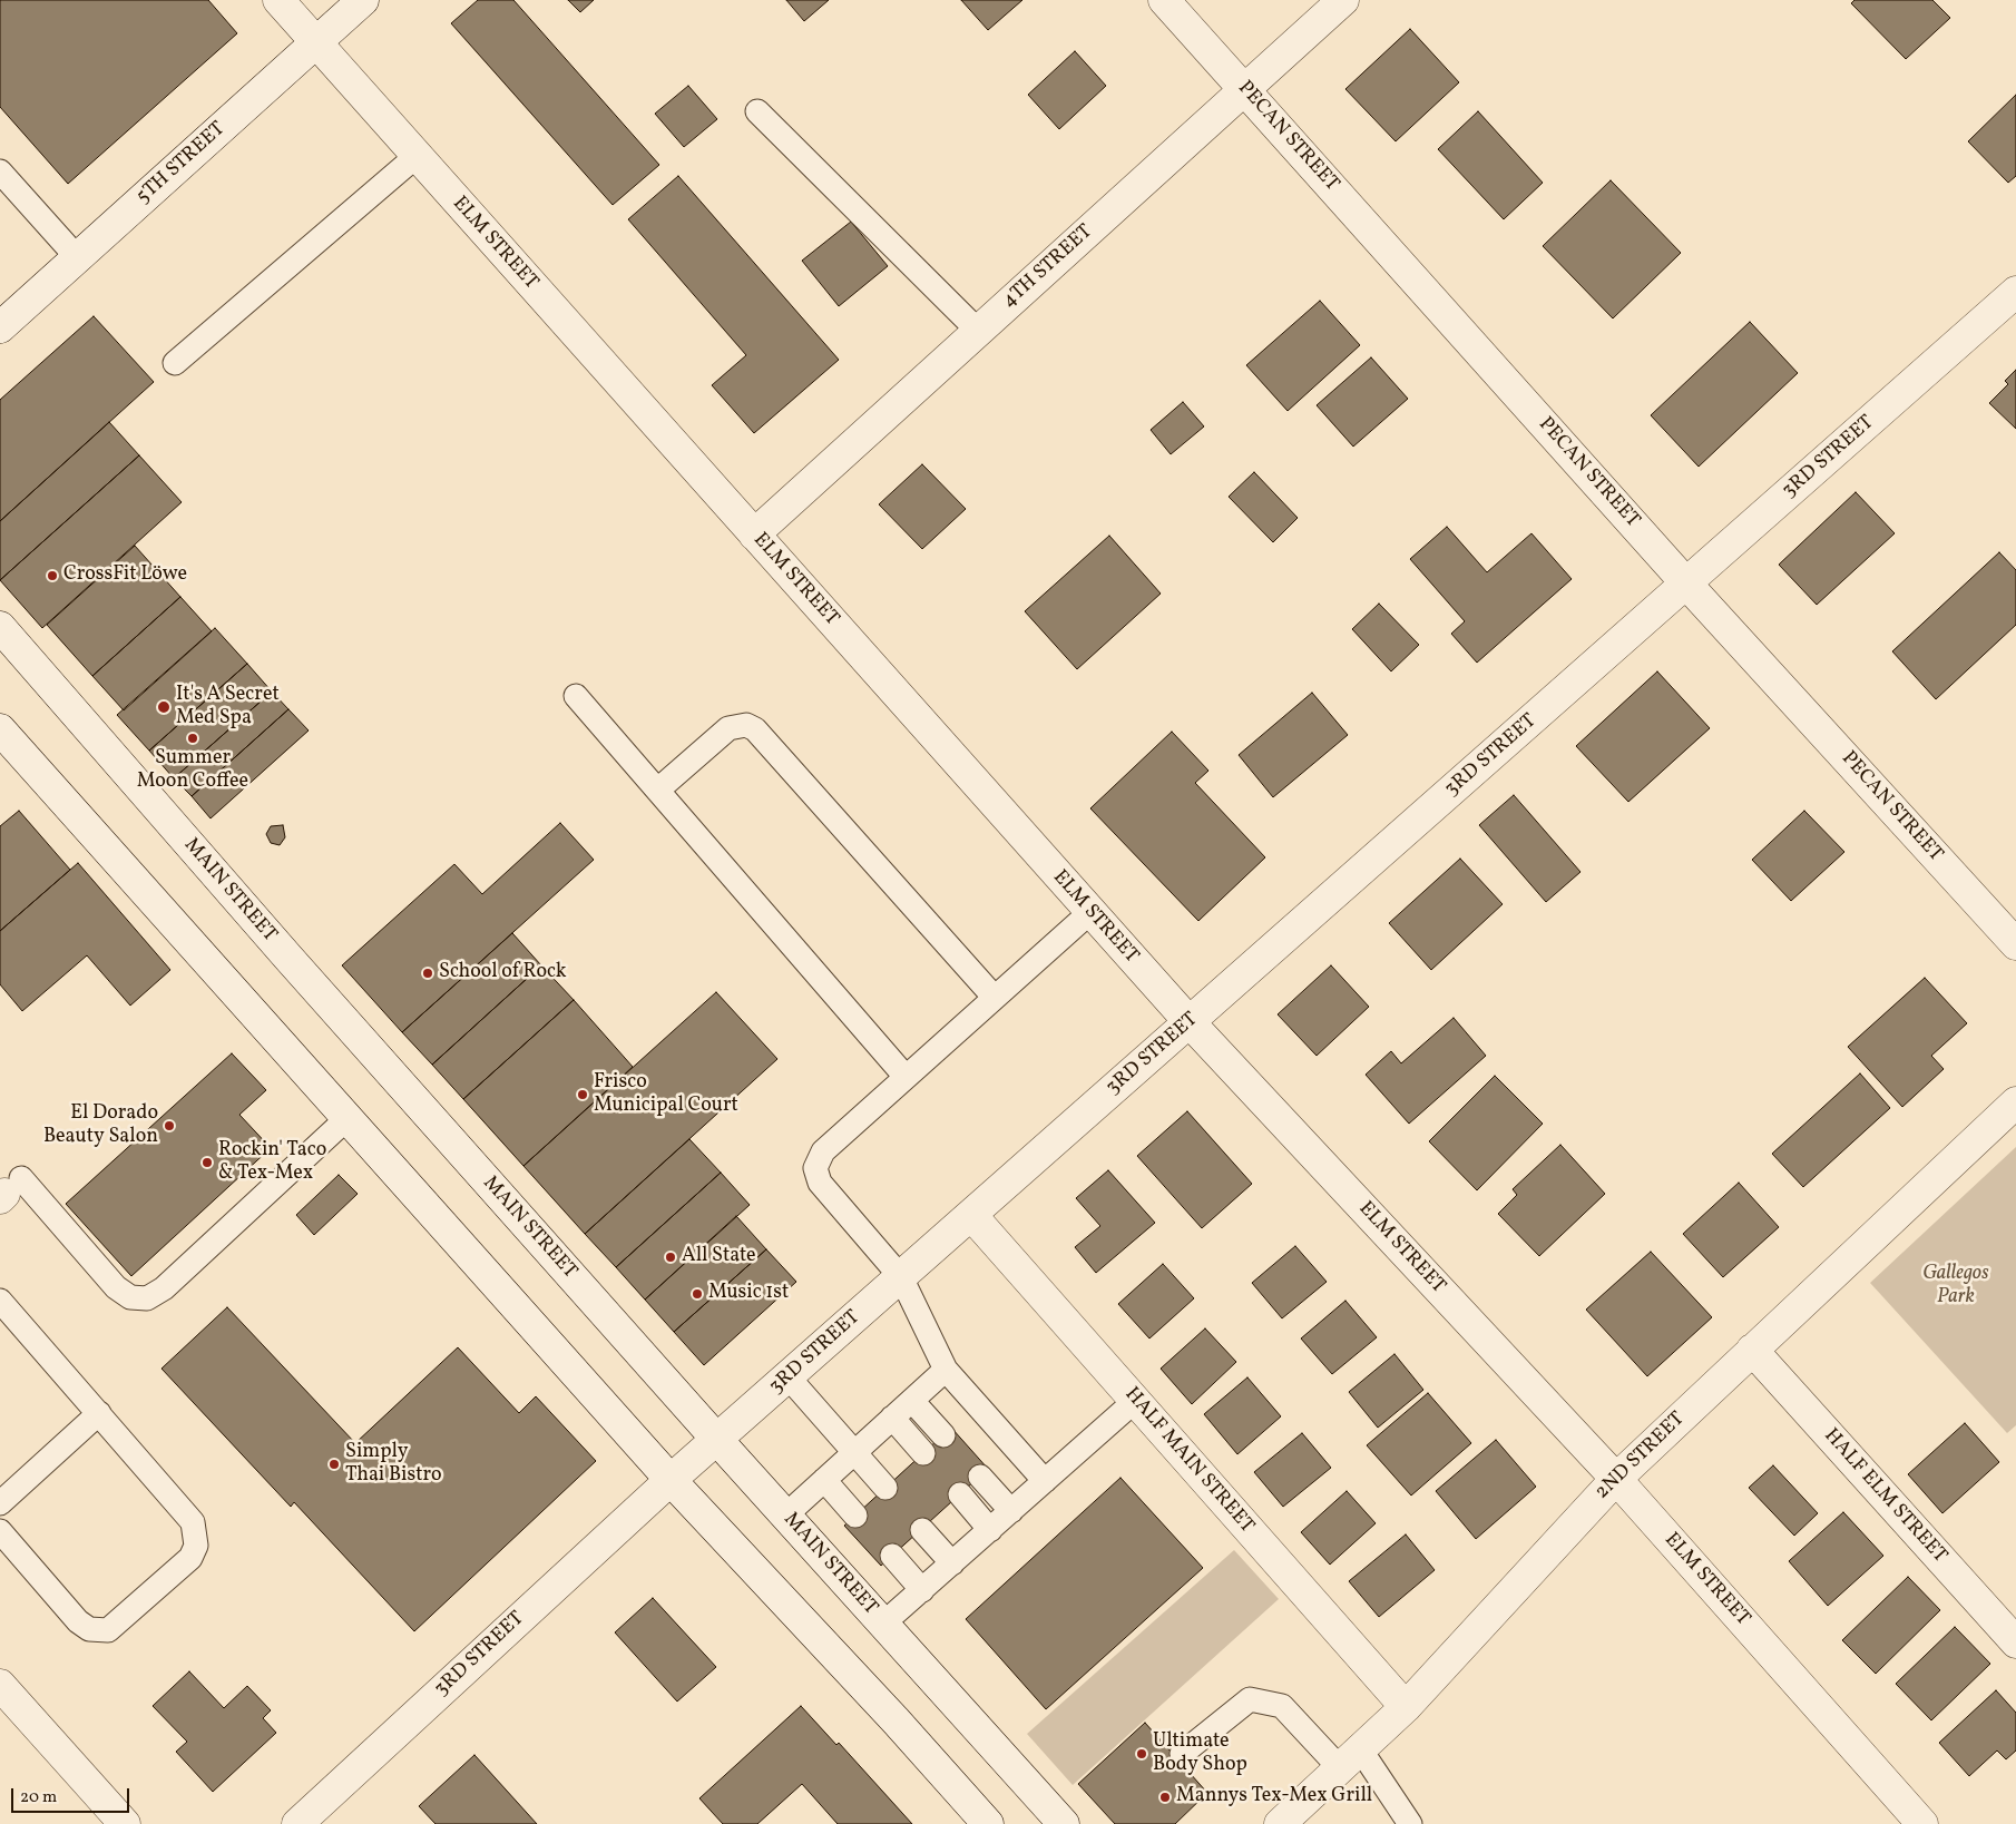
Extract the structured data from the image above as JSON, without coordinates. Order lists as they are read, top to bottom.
{
  "streets": {
    "street": [
      "PECAN STREET",
      "5TH STREET",
      "ELM STREET",
      "4TH STREET",
      "3RD STREET",
      "MAIN STREET",
      "2ND STREET",
      "HALF MAIN STREET",
      "HALF ELM STREET"
    ]
  },
  "crossings": [
    ["PECAN STREET", "4TH STREET"],
    ["PECAN STREET", "3RD STREET"],
    ["5TH STREET", "ELM STREET"],
    ["ELM STREET", "4TH STREET"],
    ["ELM STREET", "3RD STREET"],
    ["ELM STREET", "2ND STREET"],
    ["3RD STREET", "MAIN STREET"],
    ["3RD STREET", "HALF MAIN STREET"],
    ["2ND STREET", "HALF MAIN STREET"],
    ["2ND STREET", "HALF ELM STREET"]
  ],
  "parks": ["Gallegos Park"],
  "places": [
    "CrossFit Löwe",
    "It's A Secret Med Spa",
    "Summer Moon Coffee",
    "School of Rock",
    "Frisco Municipal Court",
    "El Dorado Beauty Salon",
    "Rockin' Taco & Tex-Mex",
    "All State",
    "Music 1st",
    "Simply Thai Bistro",
    "Ultimate Body Shop",
    "Mannys Tex-Mex Grill"
  ],
  "scale_bar": "20 m"
}
